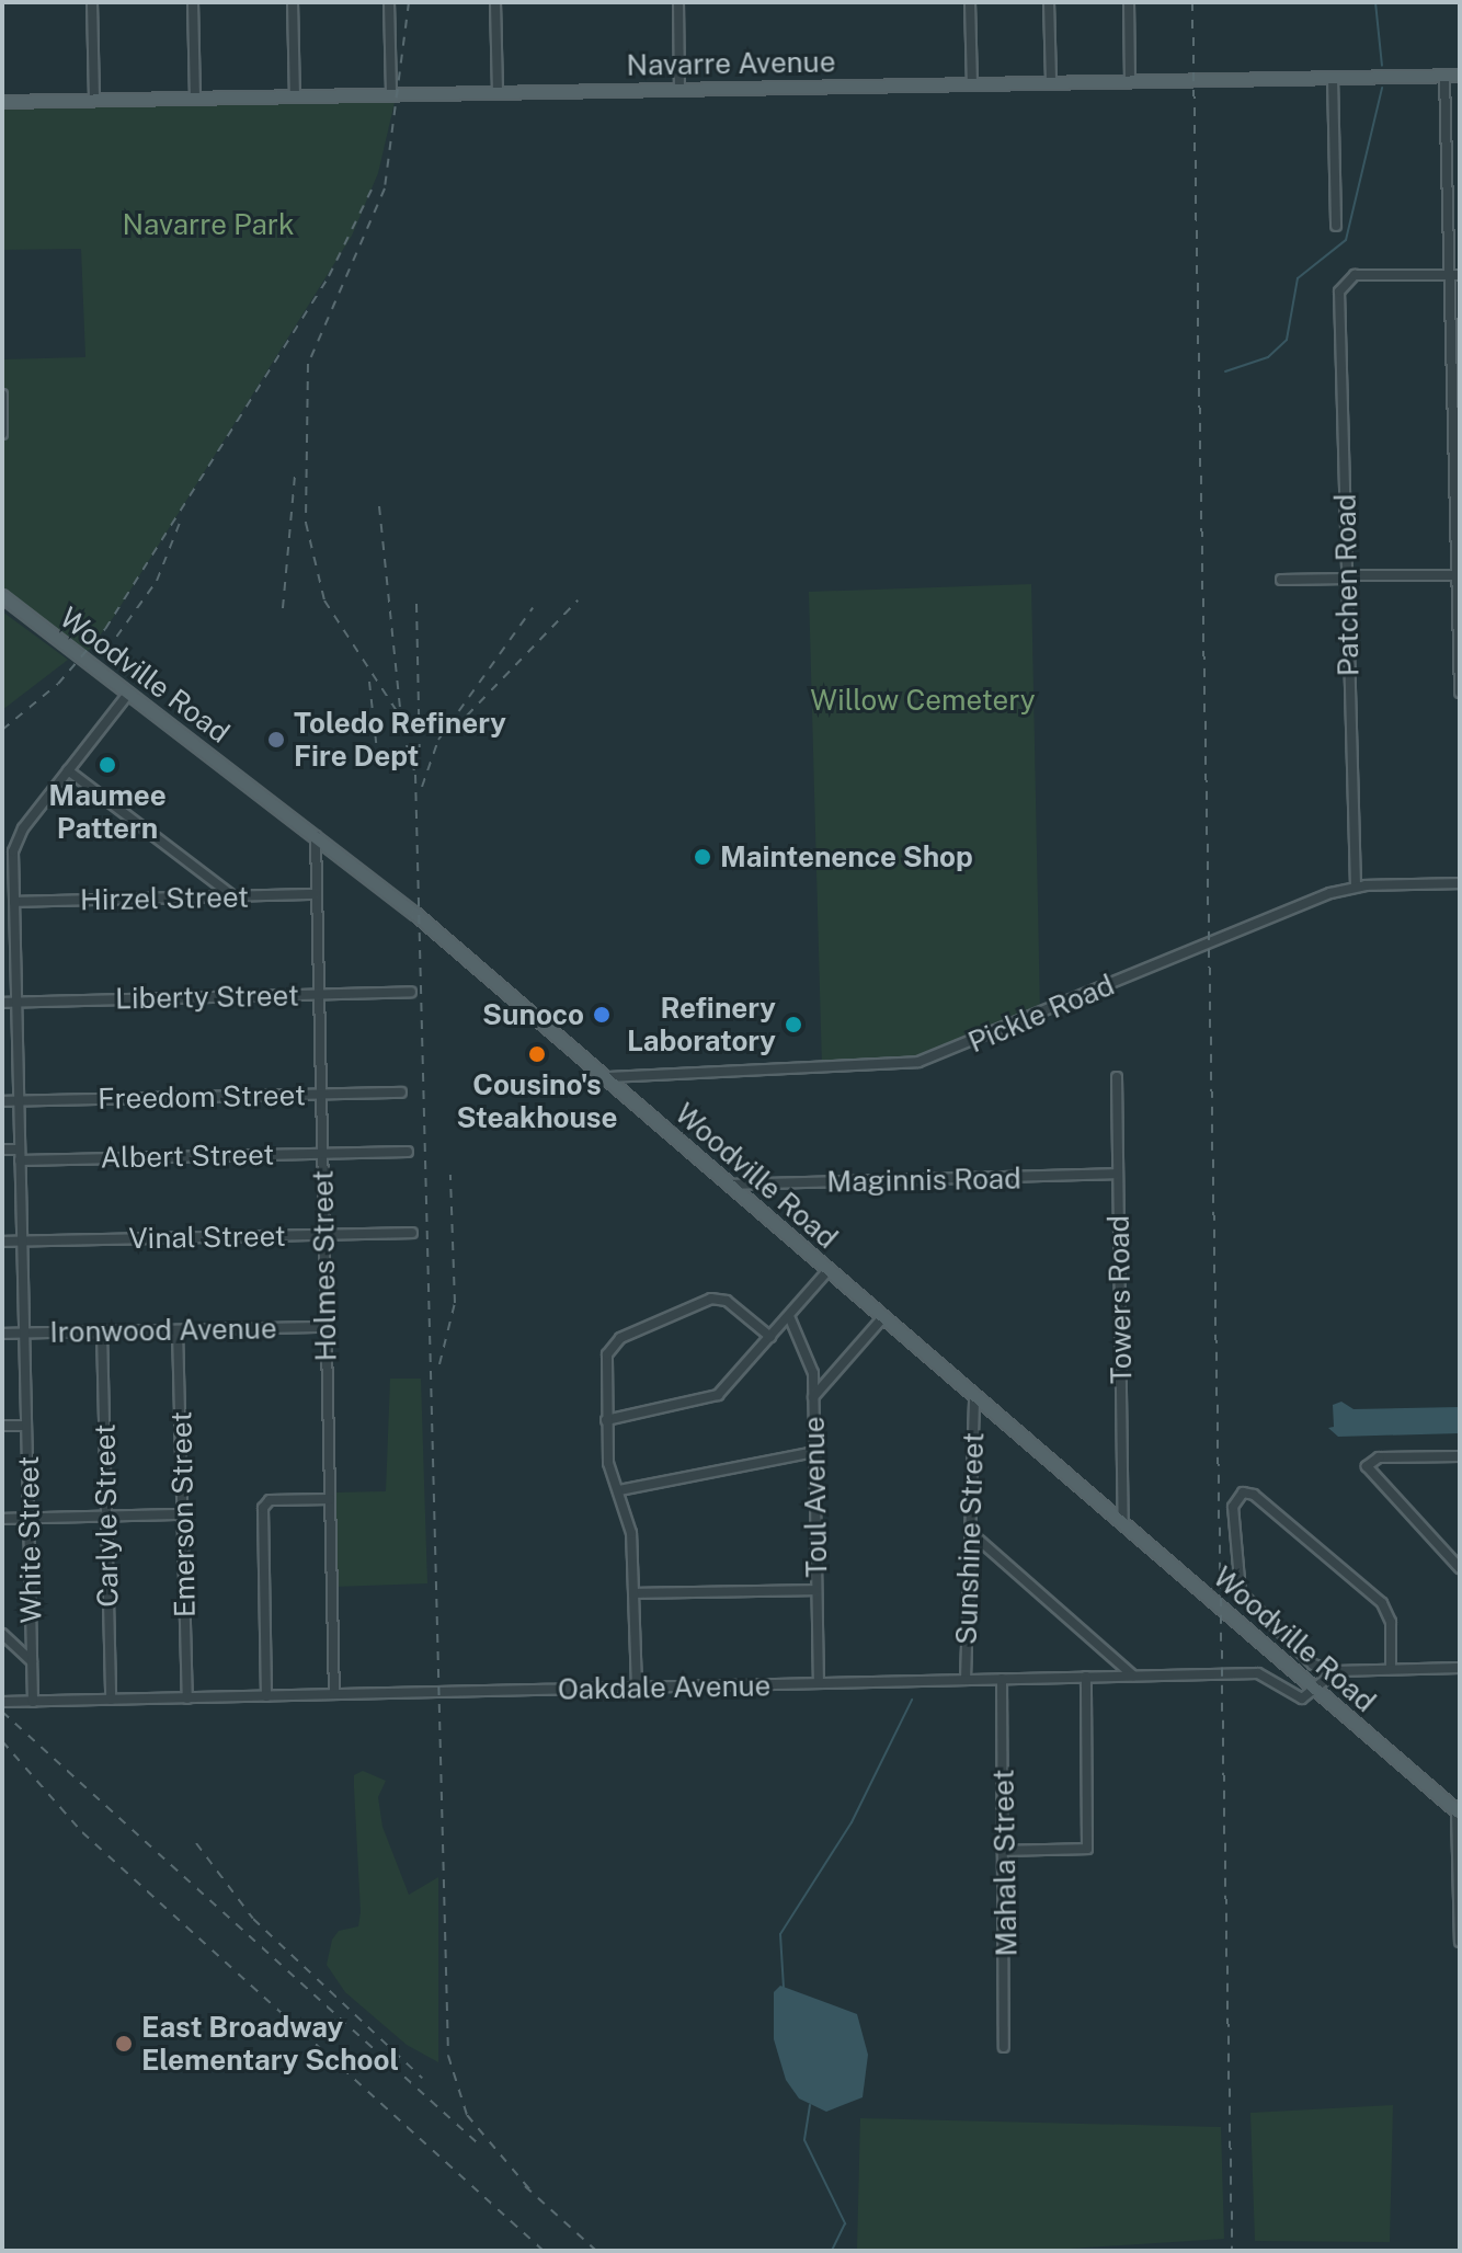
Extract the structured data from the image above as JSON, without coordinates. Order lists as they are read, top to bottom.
{
  "streets": {
    "main road": ["Navarre Avenue", "Woodville Road"],
    "street": [
      "Patchen Road",
      "Hirzel Street",
      "Liberty Street",
      "Pickle Road",
      "Freedom Street",
      "Albert Street",
      "Maginnis Road",
      "Vinal Street",
      "Holmes Street",
      "Towers Road",
      "Ironwood Avenue",
      "Toul Avenue",
      "Emerson Street",
      "Carlyle Street",
      "Sunshine Street",
      "White Street",
      "Oakdale Avenue",
      "Mahala Street"
    ]
  },
  "crossings": [
    ["Patchen Road", "Pickle Road"],
    ["Woodville Road", "Pickle Road"],
    ["Woodville Road", "Maginnis Road"],
    ["Woodville Road", "Holmes Street"],
    ["Woodville Road", "Towers Road"],
    ["Woodville Road", "Sunshine Street"],
    ["Woodville Road", "Oakdale Avenue"],
    ["Hirzel Street", "Holmes Street"],
    ["Hirzel Street", "White Street"],
    ["Liberty Street", "Holmes Street"],
    ["Liberty Street", "White Street"],
    ["Freedom Street", "Holmes Street"],
    ["Freedom Street", "White Street"],
    ["Albert Street", "Holmes Street"],
    ["Albert Street", "White Street"],
    ["Maginnis Road", "Towers Road"],
    ["Vinal Street", "Holmes Street"],
    ["Vinal Street", "White Street"],
    ["Holmes Street", "Ironwood Avenue"],
    ["Holmes Street", "Oakdale Avenue"],
    ["Ironwood Avenue", "Emerson Street"],
    ["Ironwood Avenue", "Carlyle Street"],
    ["Ironwood Avenue", "White Street"],
    ["Toul Avenue", "Oakdale Avenue"],
    ["Emerson Street", "Oakdale Avenue"],
    ["Carlyle Street", "Oakdale Avenue"],
    ["Sunshine Street", "Oakdale Avenue"],
    ["White Street", "Oakdale Avenue"],
    ["Oakdale Avenue", "Mahala Street"]
  ],
  "parks": ["Navarre Park", "Willow Cemetery"],
  "places": [
    "Toledo Refinery Fire Dept",
    "Maumee Pattern",
    "Maintenence Shop",
    "Sunoco",
    "Refinery Laboratory",
    "Cousino's Steakhouse",
    "East Broadway Elementary School"
  ]
}
